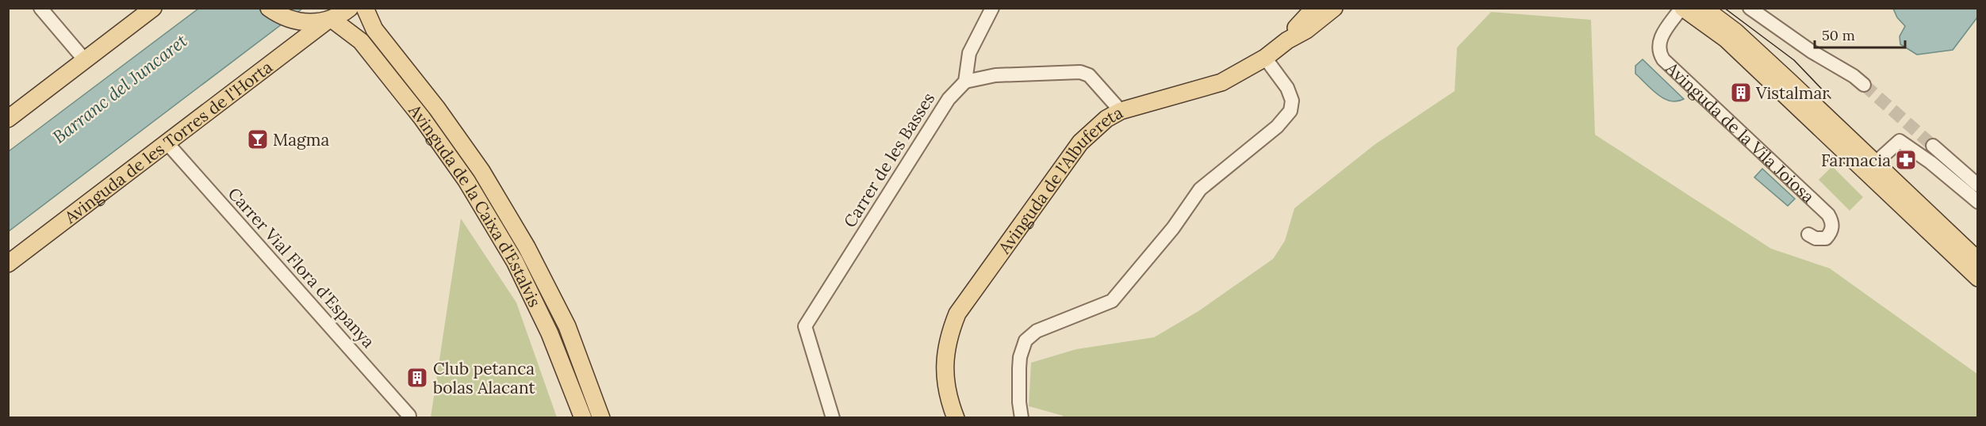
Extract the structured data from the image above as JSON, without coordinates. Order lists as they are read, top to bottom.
{
  "streets": {
    "main road": [
      "Avinguda de la Vila Joiosa",
      "Avinguda de les Torres de l'Horta",
      "Avinguda de l'Albufereta",
      "Avinguda de la Caixa d'Estalvis"
    ],
    "street": ["Carrer de les Basses", "Carrer Vial Flora d'Espanya"]
  },
  "crossings": [
    ["Avinguda de les Torres de l'Horta", "Avinguda de la Caixa d'Estalvis"],
    ["Avinguda de les Torres de l'Horta", "Carrer Vial Flora d'Espanya"]
  ],
  "water": ["Barranc del Juncaret"],
  "places": {
    "building": ["Vistalmar", "Club petanca bolas Alacant"],
    "bar": ["Magma"],
    "pharmacy": ["Farmacia"]
  },
  "scale_bar": "50 m"
}
